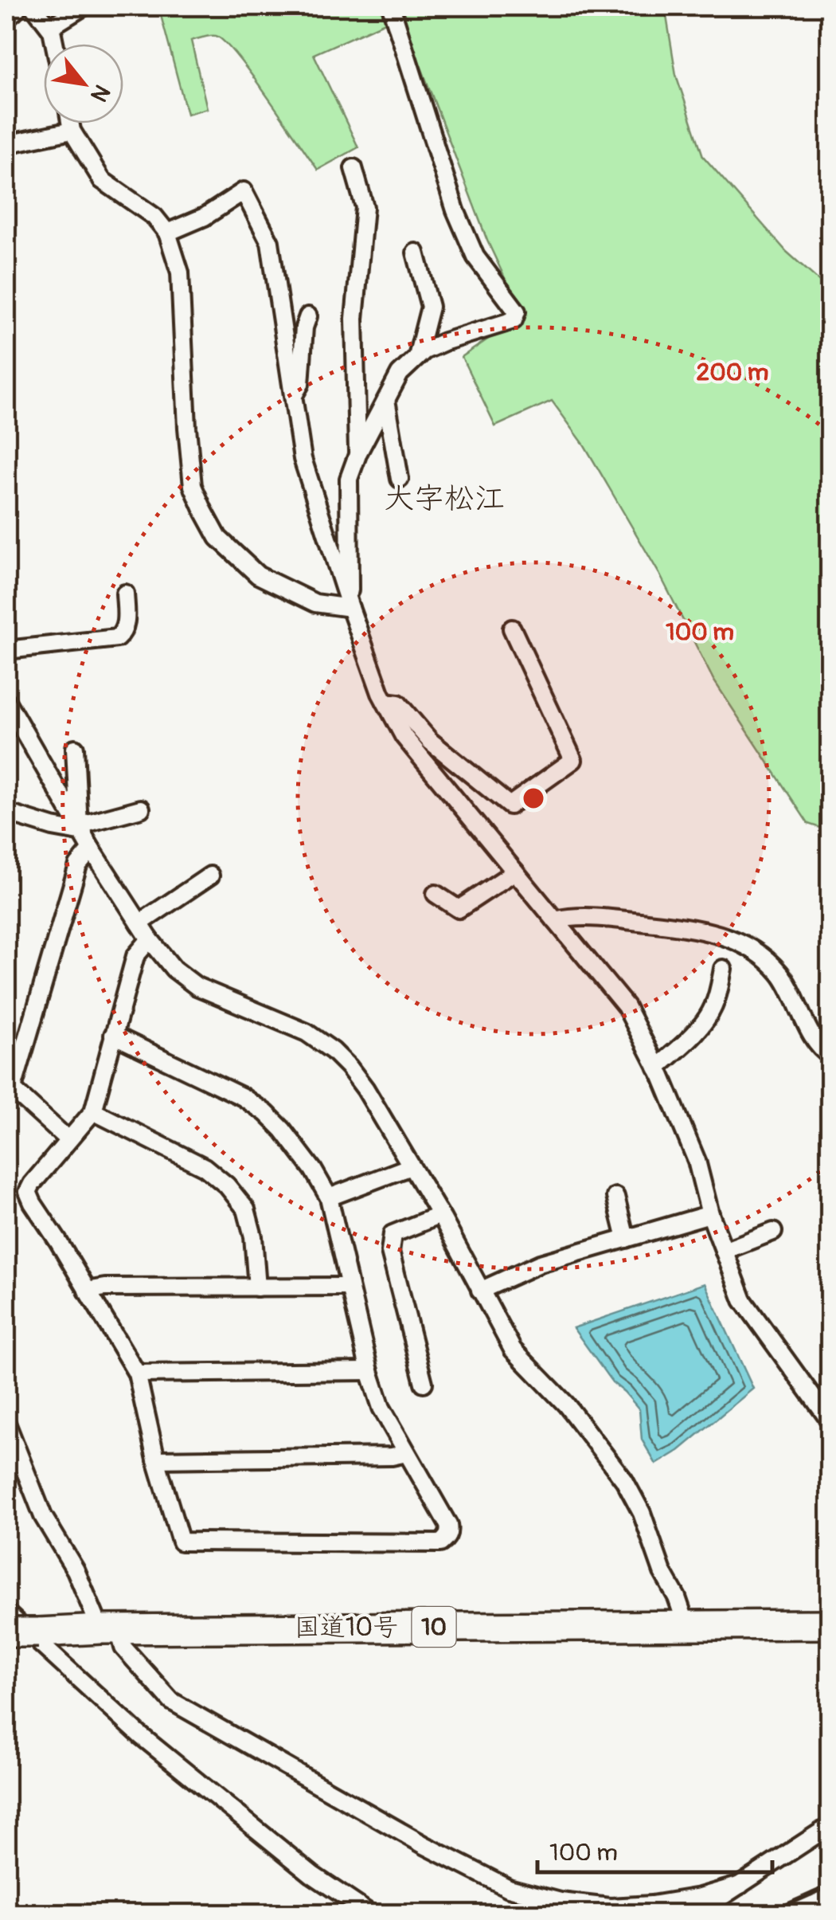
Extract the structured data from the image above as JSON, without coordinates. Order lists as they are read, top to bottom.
{
  "streets": {
    "highway": ["10", "国道10号"]
  },
  "districts": ["大字松江"],
  "scale_bar": "100 m",
  "north": "bottom right",
  "rings": ["200 m", "100 m"]
}
